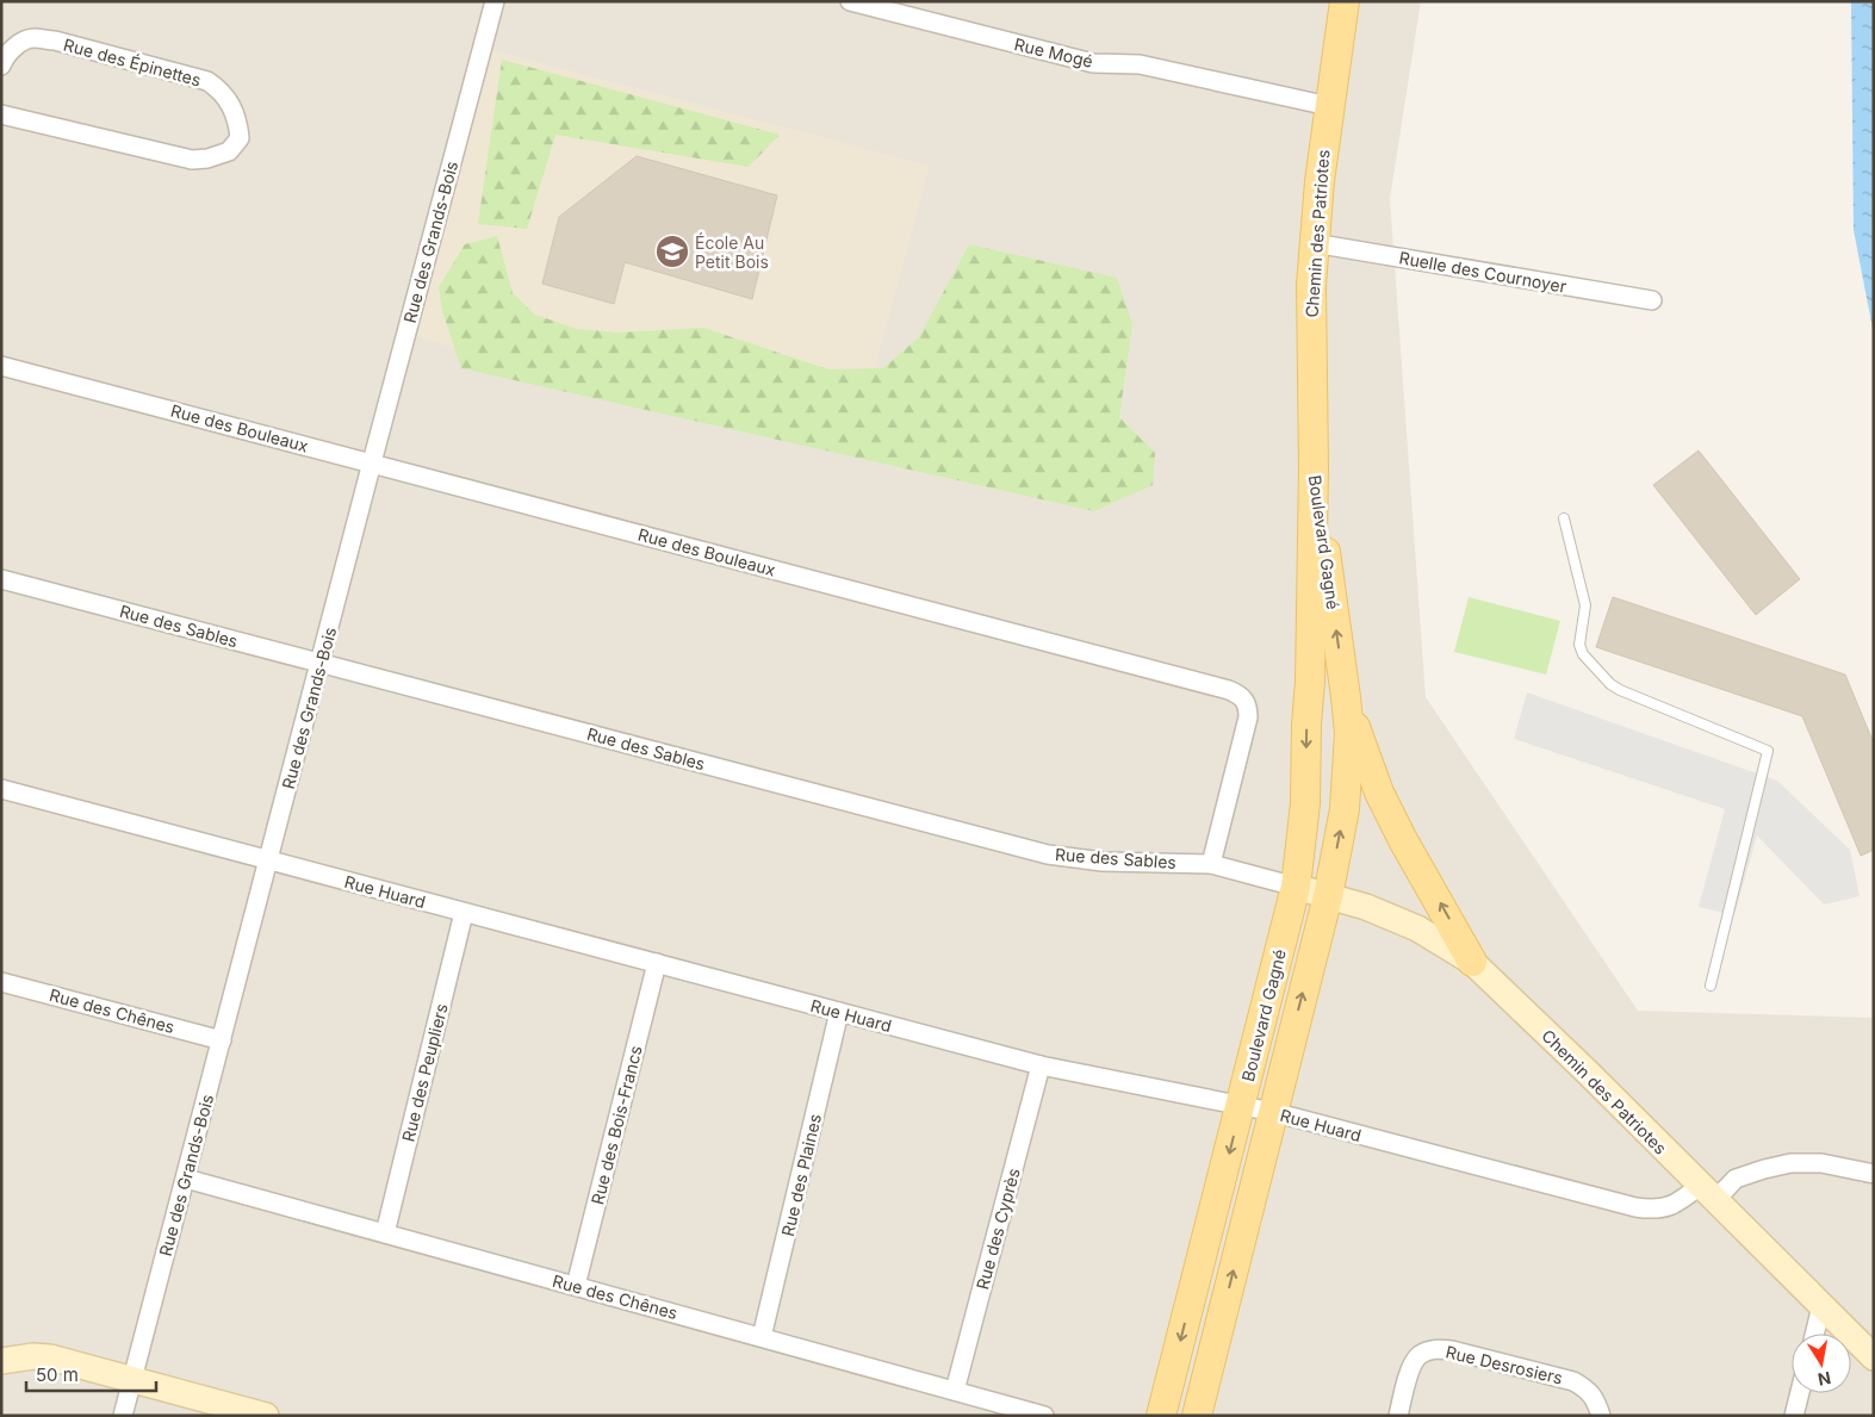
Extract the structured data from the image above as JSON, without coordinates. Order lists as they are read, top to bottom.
{
  "streets": {
    "main road": ["Chemin des Patriotes", "Boulevard Gagné"],
    "street": [
      "Rue Mogé",
      "Rue des Épinettes",
      "Rue des Grands-Bois",
      "Ruelle des Cournoyer",
      "Rue des Bouleaux",
      "Rue des Sables",
      "Rue Huard",
      "Rue des Chênes",
      "Rue des Peupliers",
      "Rue des Bois-Francs",
      "Rue des Plaines",
      "Rue des Cyprès",
      "Rue Desrosiers"
    ]
  },
  "crossings": [
    ["Rue Mogé", "Chemin des Patriotes"],
    ["Chemin des Patriotes", "Ruelle des Cournoyer"],
    ["Chemin des Patriotes", "Boulevard Gagné"],
    ["Chemin des Patriotes", "Rue des Sables"],
    ["Chemin des Patriotes", "Rue Huard"],
    ["Rue des Grands-Bois", "Rue des Bouleaux"],
    ["Rue des Grands-Bois", "Rue des Sables"],
    ["Rue des Grands-Bois", "Rue Huard"],
    ["Rue des Grands-Bois", "Rue des Chênes"],
    ["Rue des Bouleaux", "Rue des Sables"],
    ["Boulevard Gagné", "Rue des Sables"],
    ["Boulevard Gagné", "Rue Huard"],
    ["Rue Huard", "Rue des Peupliers"],
    ["Rue Huard", "Rue des Bois-Francs"],
    ["Rue Huard", "Rue des Plaines"],
    ["Rue Huard", "Rue des Cyprès"],
    ["Rue des Chênes", "Rue des Peupliers"],
    ["Rue des Chênes", "Rue des Bois-Francs"],
    ["Rue des Chênes", "Rue des Plaines"],
    ["Rue des Chênes", "Rue des Cyprès"]
  ],
  "places": {
    "school or university": ["École Au Petit Bois"]
  },
  "scale_bar": "50 m",
  "north": "bottom"
}
